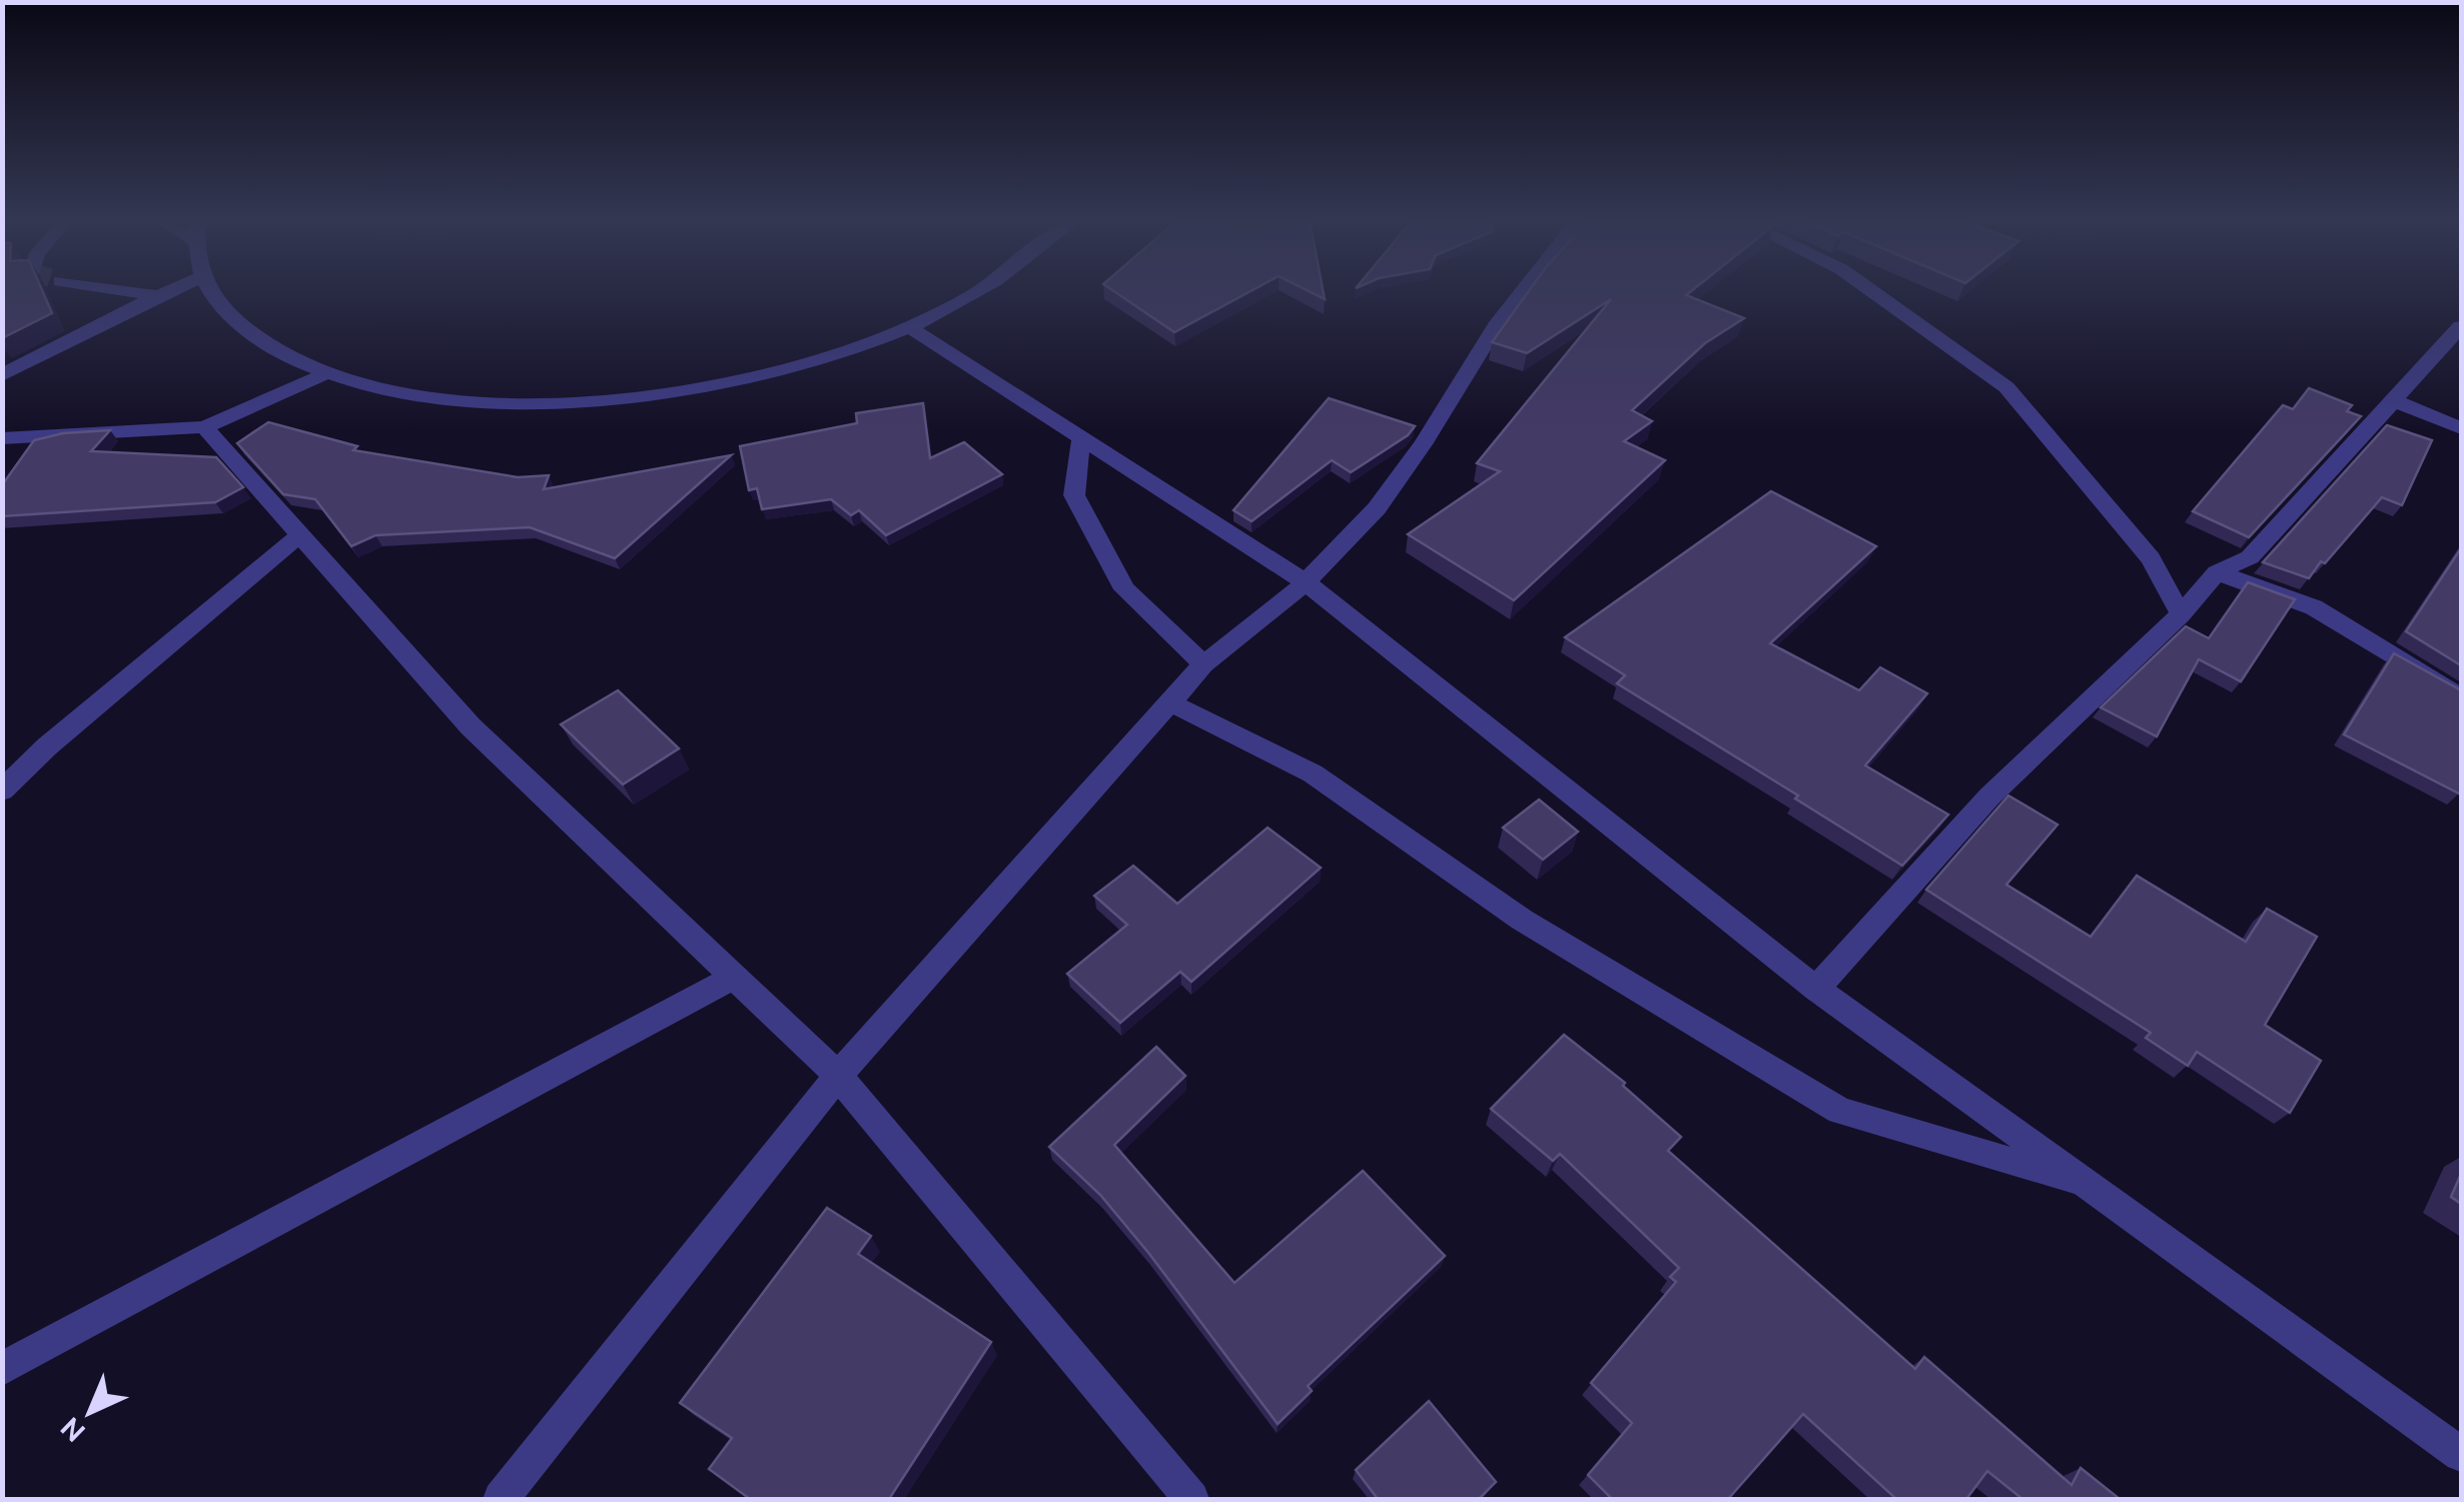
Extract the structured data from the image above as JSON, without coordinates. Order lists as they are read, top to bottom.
{
  "north": "bottom left"
}
